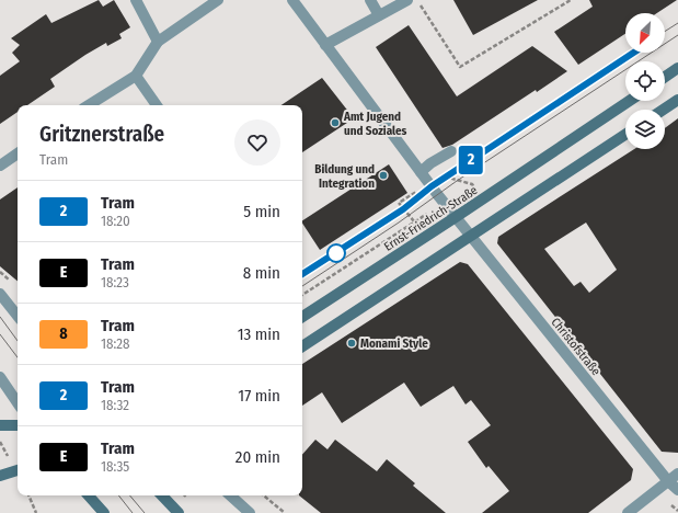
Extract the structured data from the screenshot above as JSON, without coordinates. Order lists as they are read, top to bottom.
{
  "streets": {
    "main road": ["Ernst-Friedrich-Straße"],
    "street": ["Christofstraße"]
  },
  "crossings": [
    ["Ernst-Friedrich-Straße", "Christofstraße"]
  ],
  "places": ["Amt Jugend und Soziales", "Bildung und Integration", "Monami Style"],
  "lines": ["tram line 2"],
  "north": "bottom left",
  "page": {
    "on_map": "2",
    "heading": ["Gritznerstraße", "Tram"],
    "list": [
      {
        "mark": "2",
        "name": "Tram",
        "note": "18:20",
        "value": "5 min"
      },
      {
        "mark": "E",
        "name": "Tram",
        "note": "18:23",
        "value": "8 min"
      },
      {
        "mark": "8",
        "name": "Tram",
        "note": "18:28",
        "value": "13 min"
      },
      {
        "mark": "2",
        "name": "Tram",
        "note": "18:32",
        "value": "17 min"
      },
      {
        "mark": "E",
        "name": "Tram",
        "note": "18:35",
        "value": "20 min"
      }
    ]
  }
}
